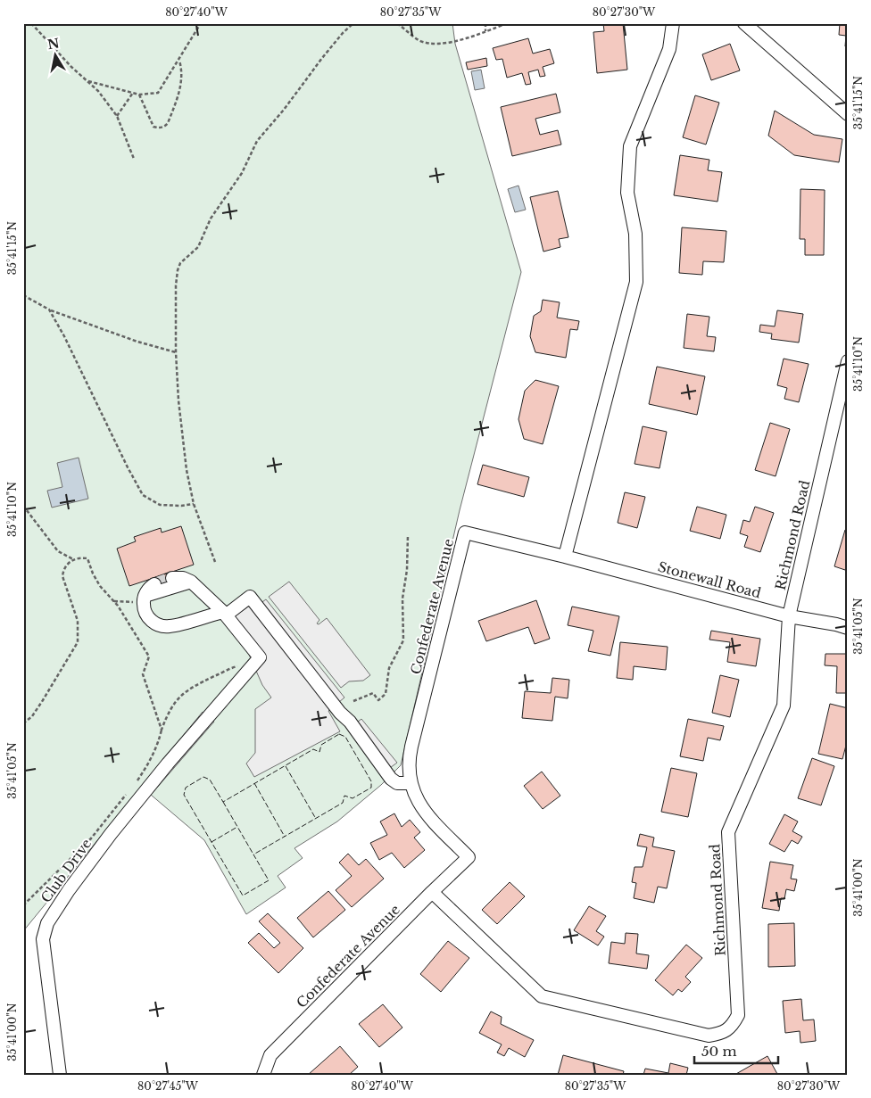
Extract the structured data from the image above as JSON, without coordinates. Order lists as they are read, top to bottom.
{
  "streets": {
    "street": [
      "Richmond Road",
      "Stonewall Road",
      "Confederate Avenue",
      "Club Drive"
    ]
  },
  "crossings": [
    ["Richmond Road", "Stonewall Road"],
    ["Richmond Road", "Confederate Avenue"],
    ["Stonewall Road", "Confederate Avenue"]
  ],
  "scale_bar": "50 m",
  "north": "top",
  "coordinates": [
    "80°27'40\"W",
    "80°27'35\"W",
    "80°27'30\"W",
    "35°41'15\"N",
    "35°41'10\"N",
    "35°41'05\"N",
    "35°41'00\"N",
    "80°27'45\"W"
  ]
}
